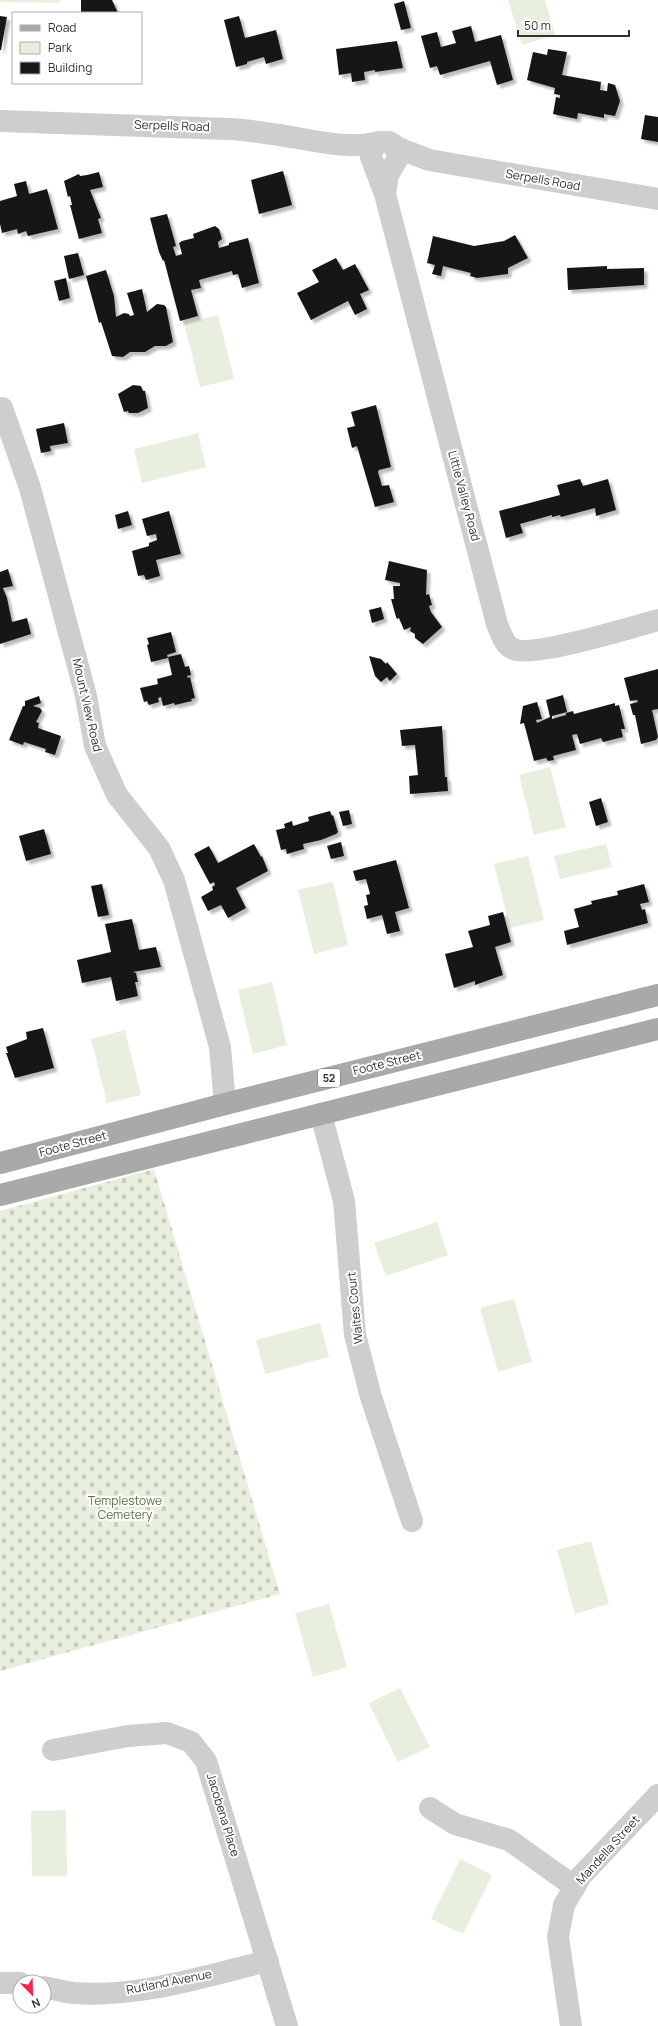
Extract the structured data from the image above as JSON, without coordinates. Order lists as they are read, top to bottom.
{
  "streets": {
    "main road": ["Foote Street", "52"],
    "street": [
      "Serpells Road",
      "Little Valley Road",
      "Mount View Road",
      "Waites Court",
      "Jacobena Place",
      "Mandella Street",
      "Rutland Avenue"
    ]
  },
  "crossings": [
    ["Serpells Road", "Little Valley Road"],
    ["Mount View Road", "Foote Street"],
    ["Jacobena Place", "Rutland Avenue"]
  ],
  "parks": ["Templestowe Cemetery"],
  "legend": ["Road", "Park", "Building"],
  "scale_bar": "50 m",
  "north": "bottom right"
}
